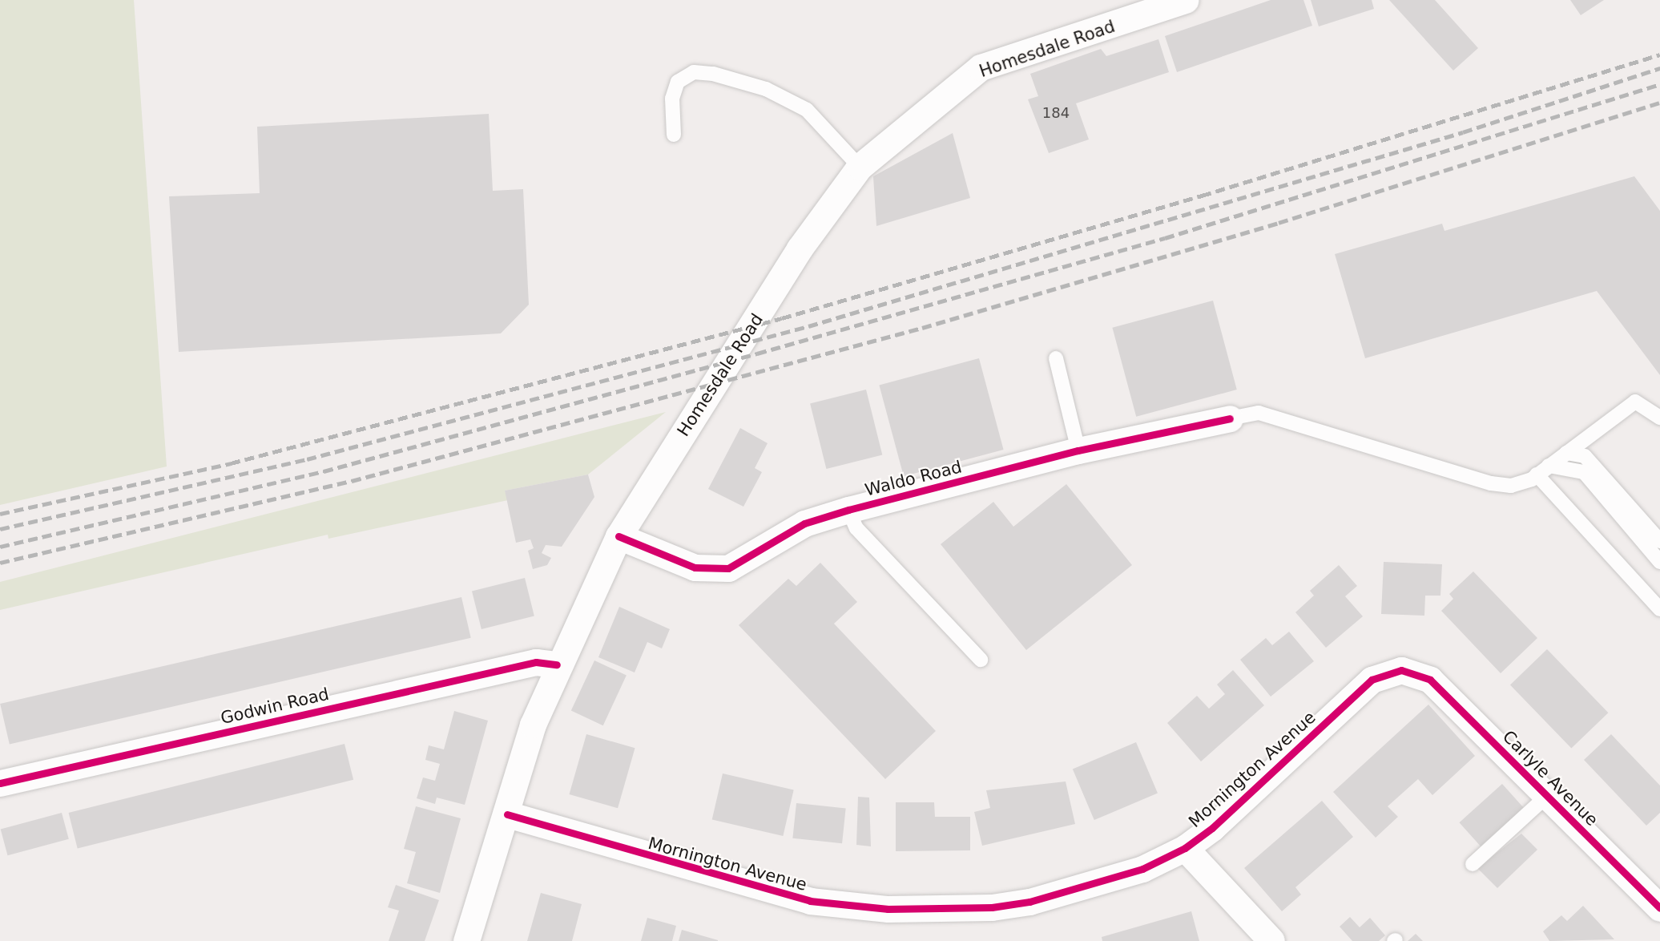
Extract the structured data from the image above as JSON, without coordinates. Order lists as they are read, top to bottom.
{
  "streets": {
    "street": [
      "Homesdale Road",
      "Waldo Road",
      "Godwin Road",
      "Mornington Avenue",
      "Carlyle Avenue"
    ]
  },
  "crossings": [
    ["Homesdale Road", "Waldo Road"],
    ["Homesdale Road", "Godwin Road"],
    ["Homesdale Road", "Mornington Avenue"],
    ["Mornington Avenue", "Carlyle Avenue"]
  ],
  "house_numbers": ["184"]
}
